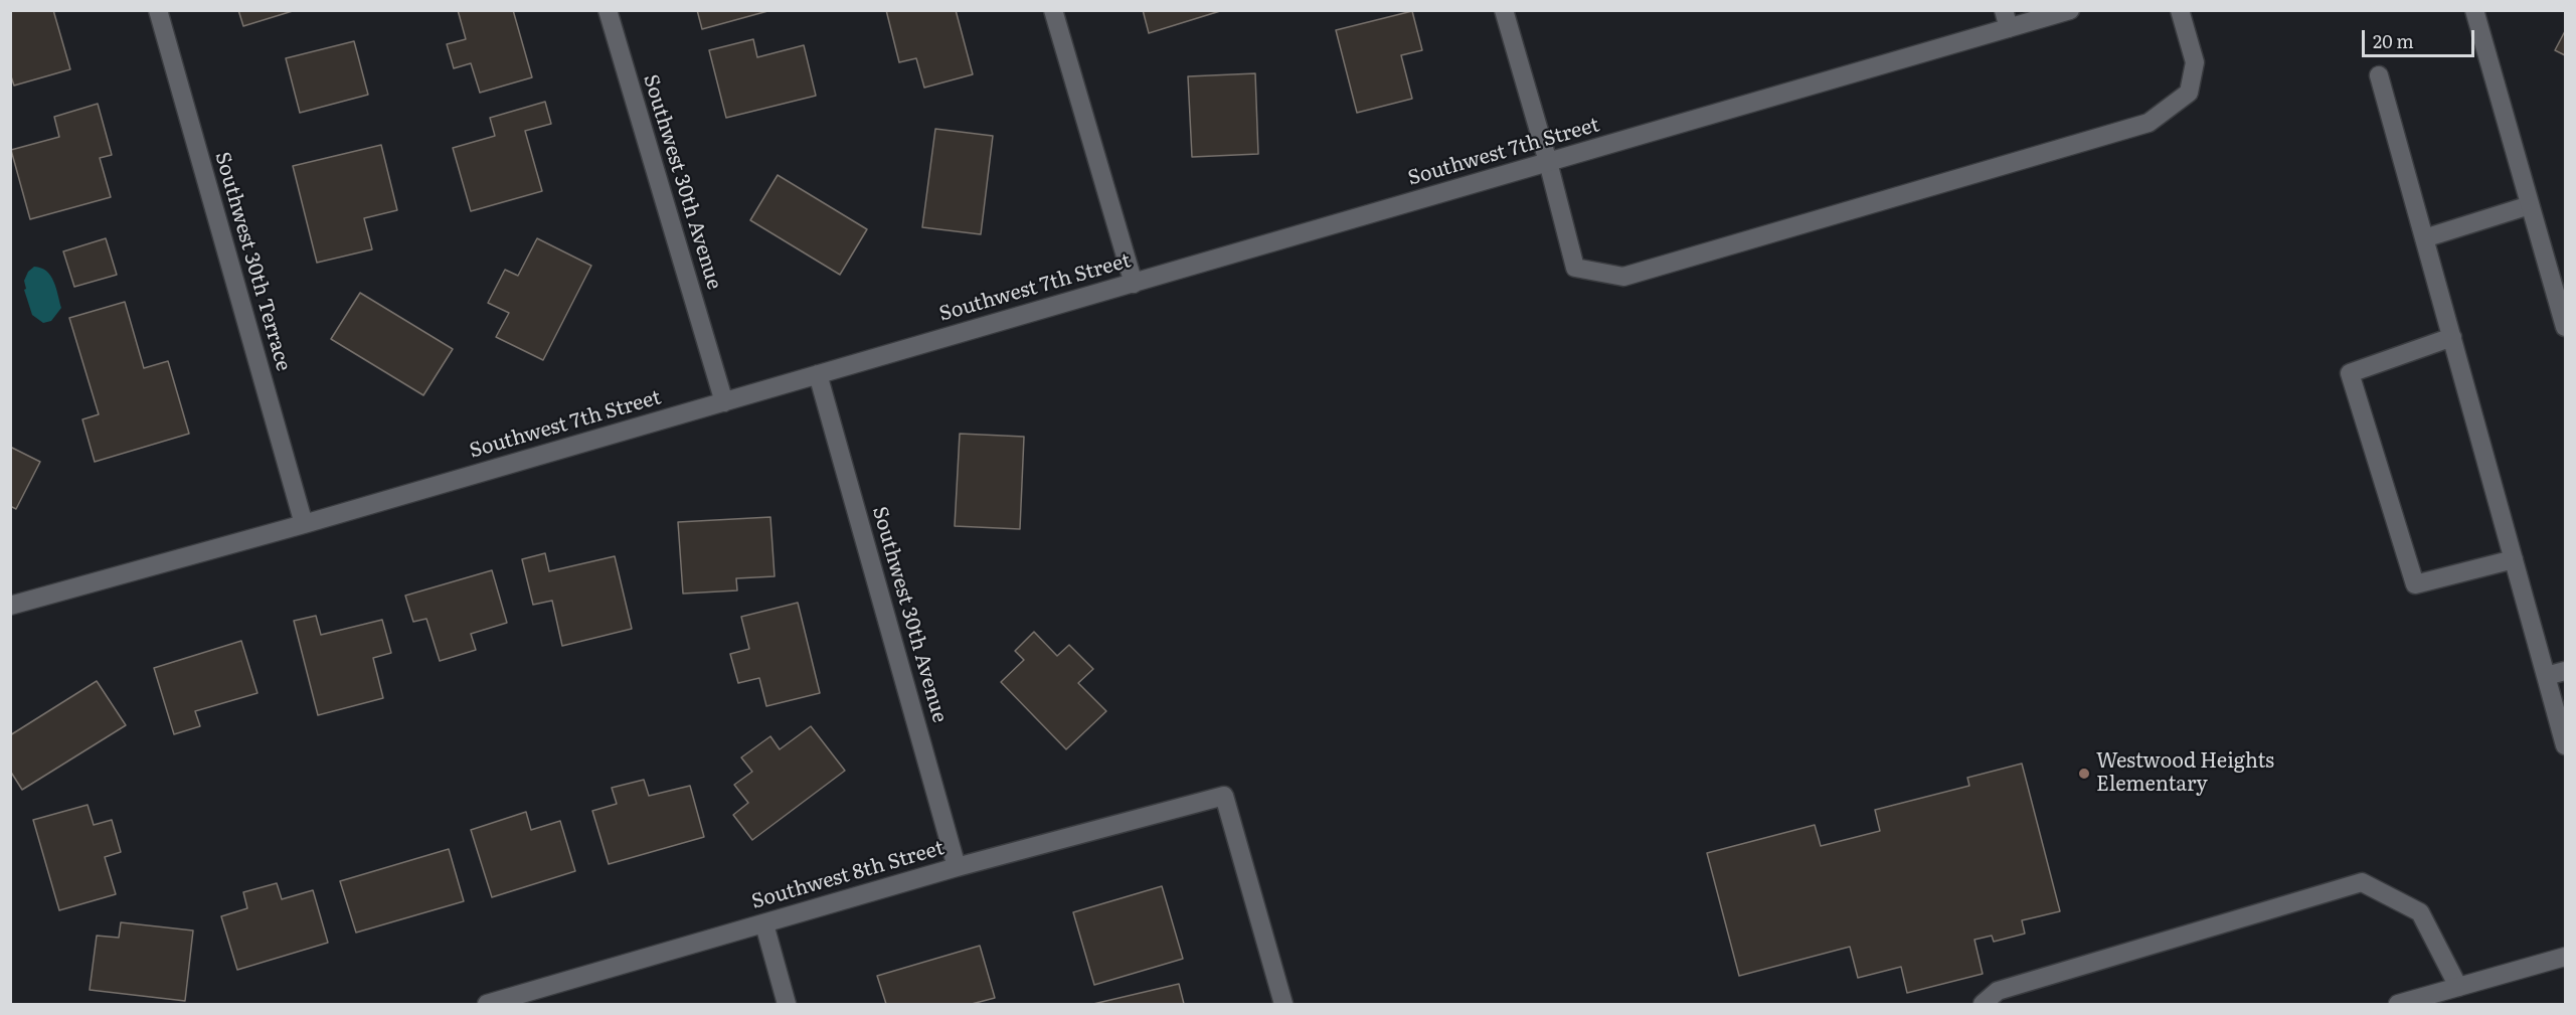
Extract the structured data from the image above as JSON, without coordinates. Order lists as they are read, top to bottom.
{
  "streets": {
    "street": [
      "Southwest 7th Street",
      "Southwest 30th Avenue",
      "Southwest 30th Terrace",
      "Southwest 8th Street"
    ]
  },
  "crossings": [
    ["Southwest 7th Street", "Southwest 30th Avenue"],
    ["Southwest 7th Street", "Southwest 30th Terrace"],
    ["Southwest 30th Avenue", "Southwest 8th Street"]
  ],
  "places": ["Westwood Heights Elementary"],
  "scale_bar": "20 m"
}
